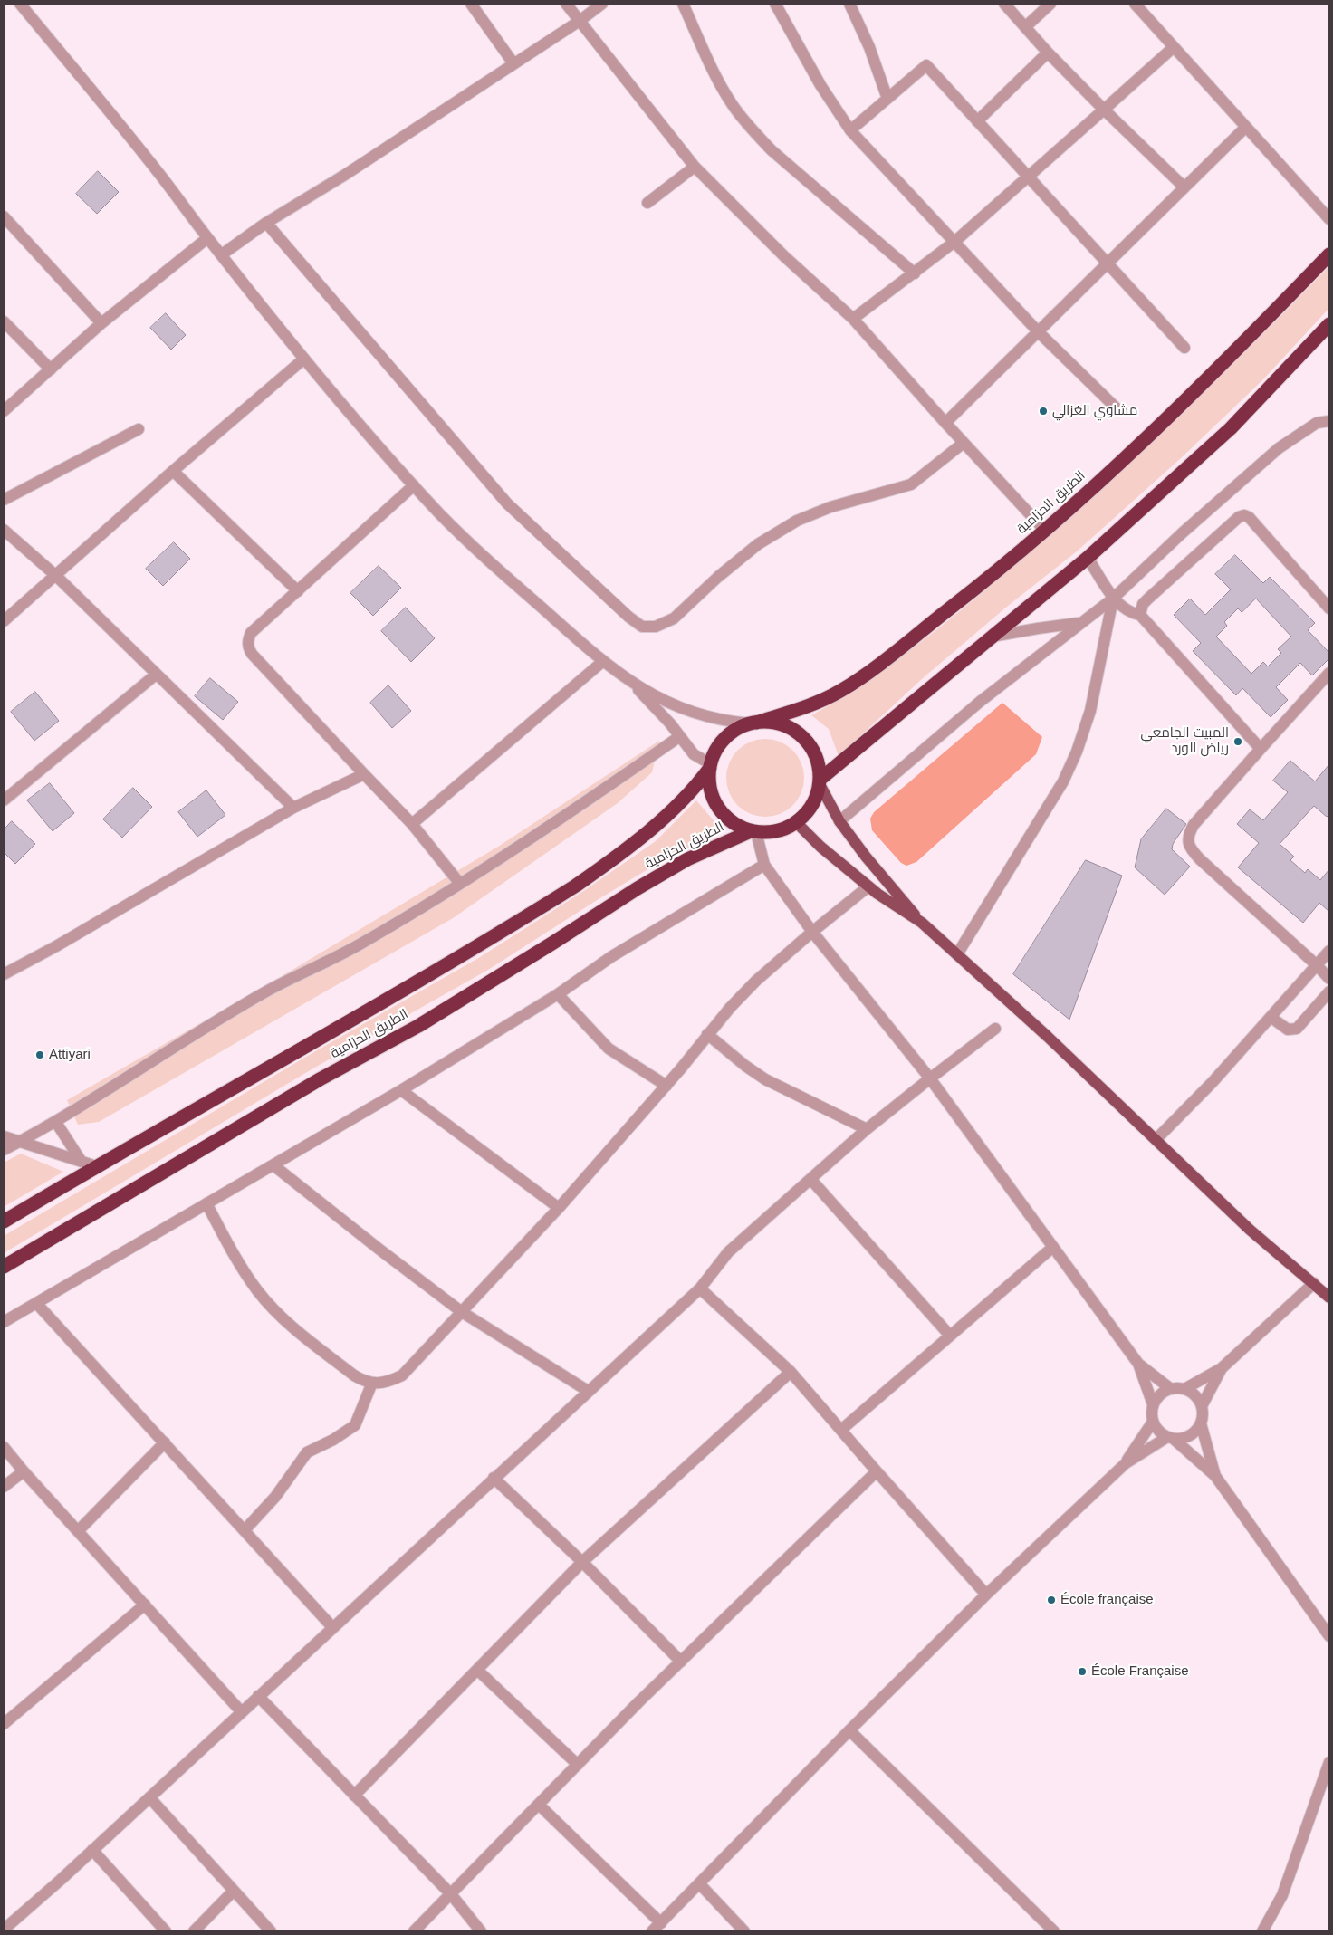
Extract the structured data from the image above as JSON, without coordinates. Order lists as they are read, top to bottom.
{
  "streets": {
    "highway": ["الطريق الحزامية"]
  },
  "places": [
    "مشاوي الغزالي",
    "المبيت الجامعي رياض الورد",
    "Attiyari",
    "École française",
    "École Française"
  ]
}
